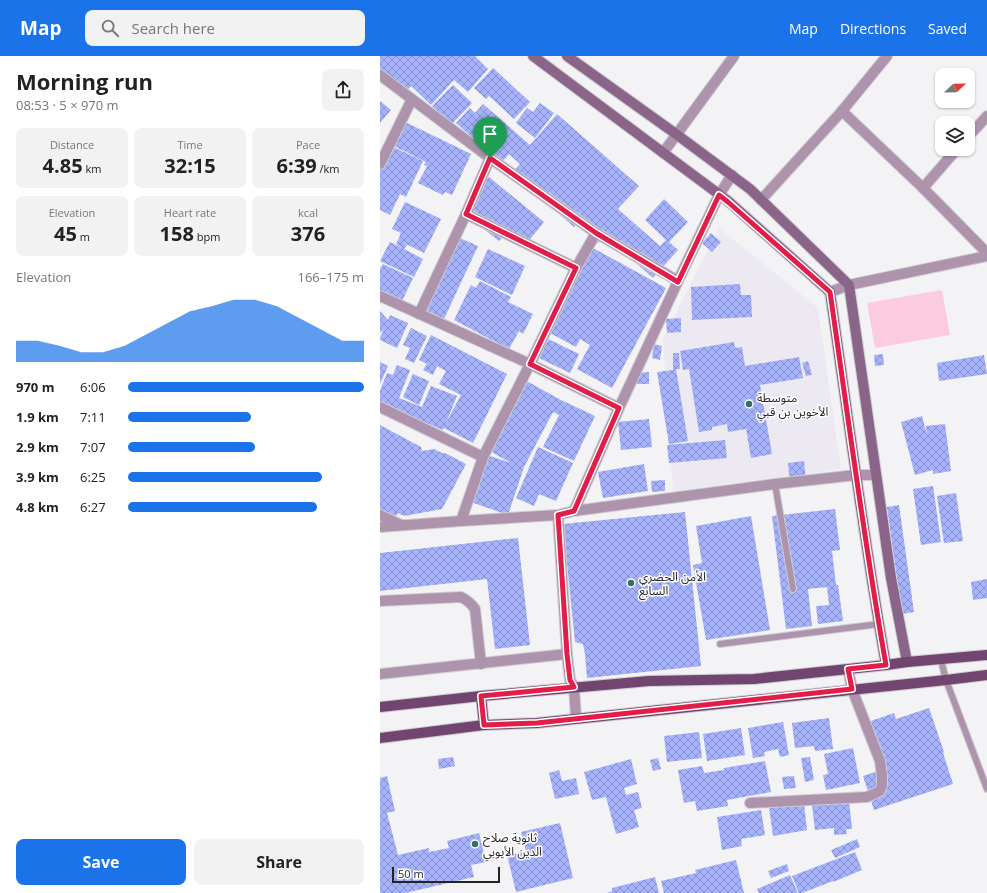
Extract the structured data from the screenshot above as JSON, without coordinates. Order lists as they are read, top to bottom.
{
  "places": ["متوسطة الأخوين بن قبي", "الأمن الحضري السابع", "ثانوية صلاح الدين الأيوبي"],
  "scale_bar": "50 m",
  "north": "right",
  "page": {
    "header": "Map",
    "search": "Search here",
    "nav": ["Map", "Directions", "Saved"],
    "heading": ["Morning run", "08:53 · 5 × 970 m"],
    "stats": [
      ["Distance", "4.85 km"],
      ["Time", "32:15"],
      ["Pace", "6:39 /km"],
      ["Elevation", "45 m"],
      ["Heart rate", "158 bpm"],
      ["kcal", "376"]
    ],
    "chart": ["Elevation", "166–175 m"],
    "list": [
      {
        "name": "970 m",
        "note": "6:06"
      },
      {
        "name": "1.9 km",
        "note": "7:11"
      },
      {
        "name": "2.9 km",
        "note": "7:07"
      },
      {
        "name": "3.9 km",
        "note": "6:25"
      },
      {
        "name": "4.8 km",
        "note": "6:27"
      }
    ],
    "buttons": ["Save", "Share"],
    "scale": "50 m"
  }
}
